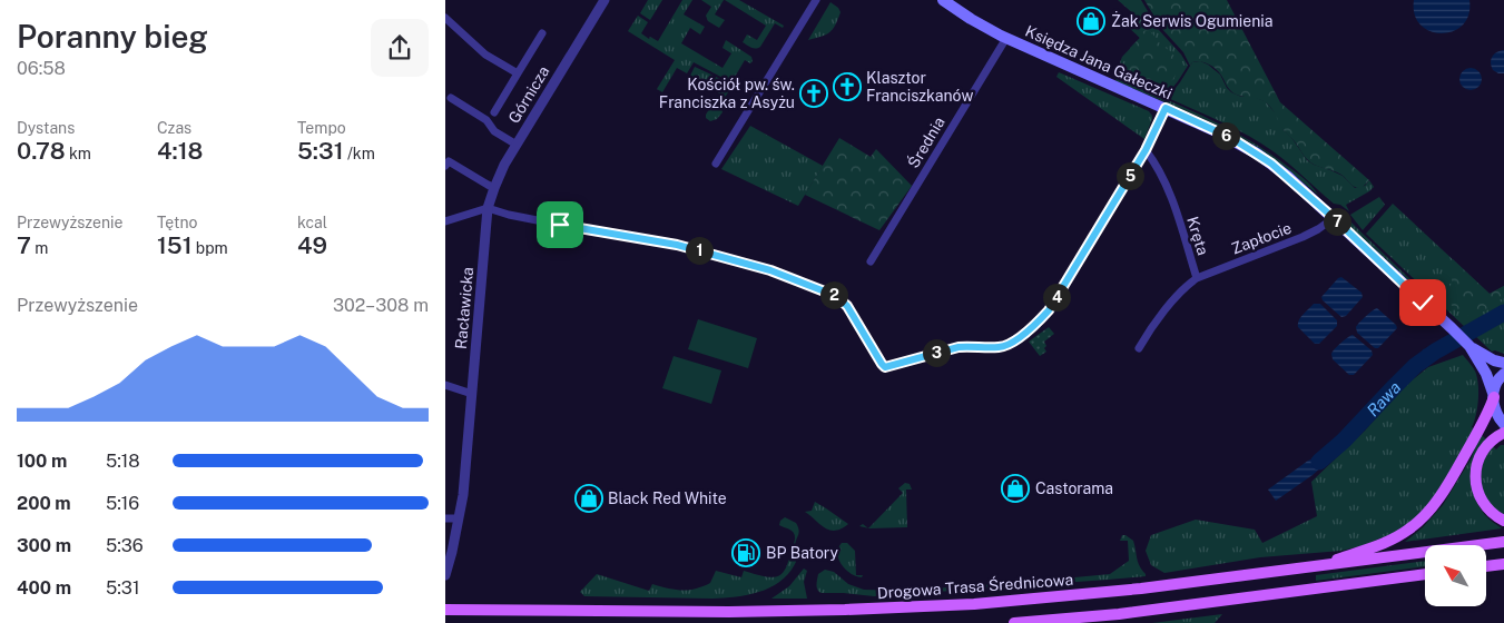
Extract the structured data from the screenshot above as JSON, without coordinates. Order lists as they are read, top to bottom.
{
  "streets": {
    "main road": ["Księdza Jana Gałeczki", "Drogowa Trasa Średnicowa"],
    "street": [
      "Górnicza",
      "Średnia",
      "Kręta",
      "Zapłocie",
      "Racławicka"
    ]
  },
  "crossings": [
    ["Księdza Jana Gałeczki", "Średnia"],
    ["Księdza Jana Gałeczki", "Zapłocie"],
    ["Górnicza", "Racławicka"],
    ["Kręta", "Zapłocie"]
  ],
  "water": ["Rawa"],
  "places": {
    "shop": ["Żak Serwis Ogumienia", "Castorama", "Black Red White"],
    "church": ["Klasztor Franciszkanów", "Kościół pw. św. Franciszka z Asyżu"],
    "fuel station": ["BP Batory"]
  },
  "north": "top left",
  "page": {
    "heading": ["Poranny bieg", "06:58"],
    "stats": [
      ["Dystans", "0.78 km"],
      ["Czas", "4:18"],
      ["Tempo", "5:31 /km"],
      ["Przewyższenie", "7 m"],
      ["Tętno", "151 bpm"],
      ["kcal", "49"]
    ],
    "pins": [
      "6",
      "5",
      "7",
      "1",
      "2",
      "4",
      "3"
    ],
    "chart": ["Przewyższenie", "302–308 m"],
    "list": [
      {
        "name": "100 m",
        "note": "5:18"
      },
      {
        "name": "200 m",
        "note": "5:16"
      },
      {
        "name": "300 m",
        "note": "5:36"
      },
      {
        "name": "400 m",
        "note": "5:31"
      }
    ]
  }
}
